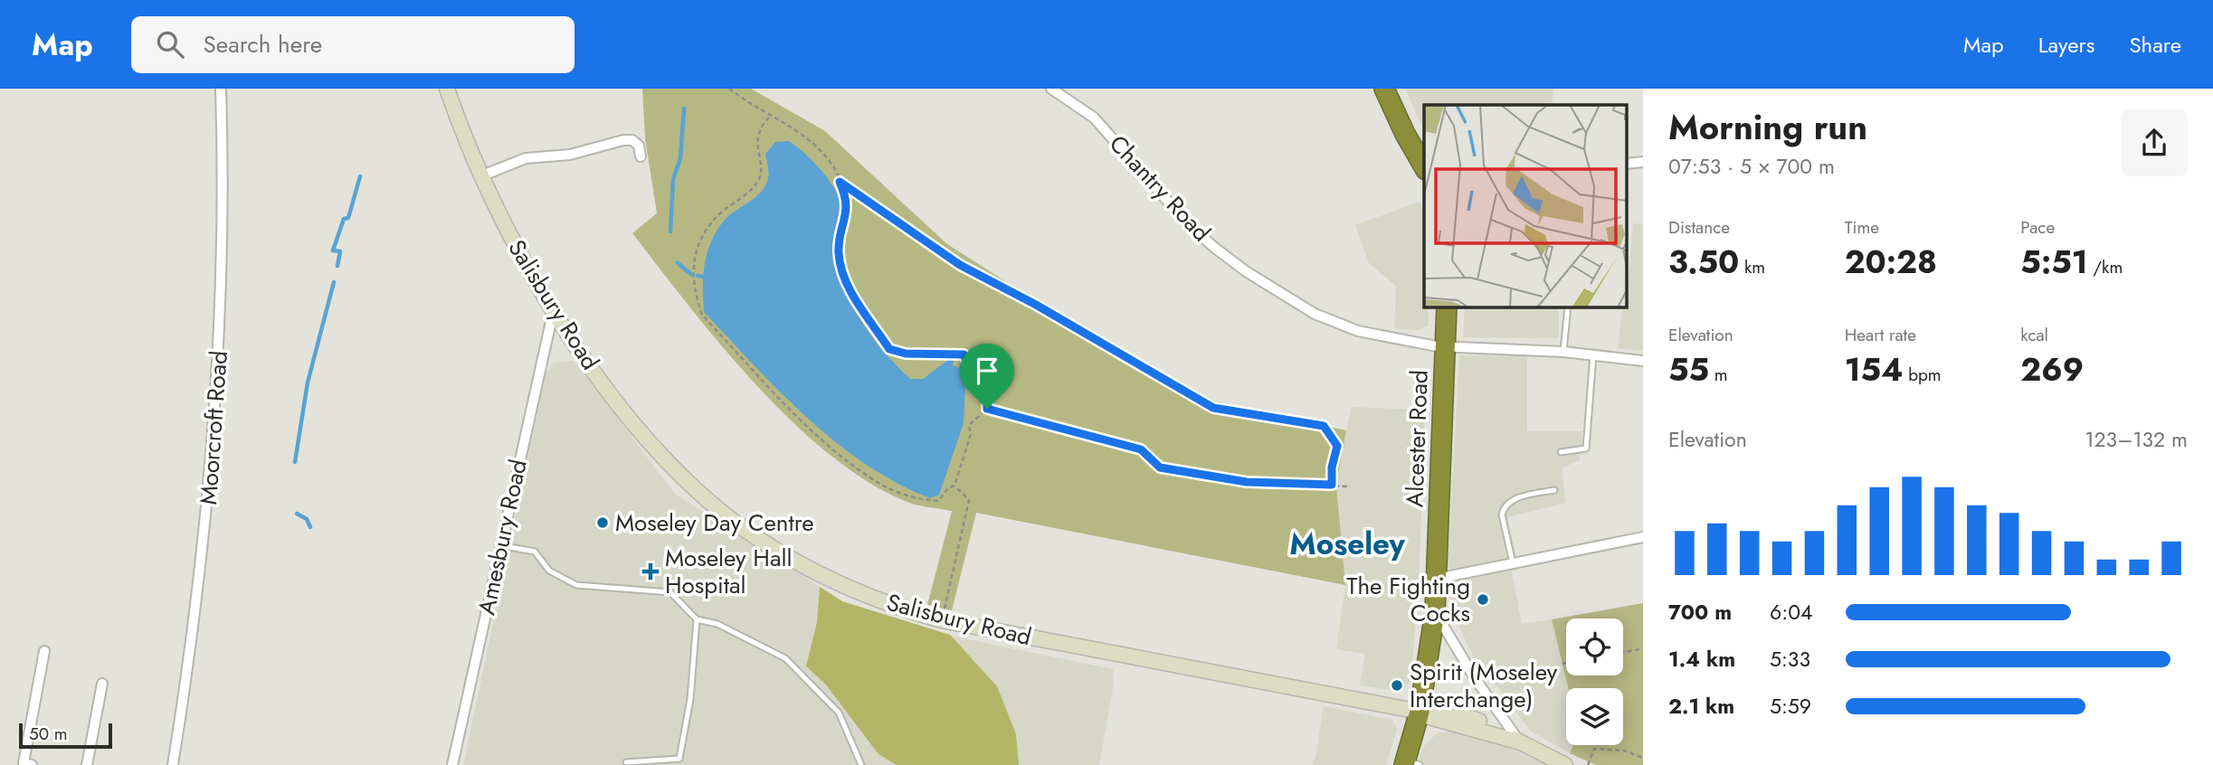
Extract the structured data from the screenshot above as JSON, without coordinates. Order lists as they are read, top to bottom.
{
  "streets": {
    "highway": ["Alcester Road"],
    "main road": ["Salisbury Road"],
    "street": ["Chantry Road", "Moorcroft Road", "Amesbury Road"]
  },
  "crossings": [
    ["Chantry Road", "Alcester Road"],
    ["Salisbury Road", "Alcester Road"],
    ["Salisbury Road", "Amesbury Road"]
  ],
  "districts": ["Moseley"],
  "places": {
    "other": ["Moseley Day Centre", "The Fighting Cocks", "Spirit (Moseley Interchange)"],
    "health": ["Moseley Hall Hospital"]
  },
  "scale_bar": "50 m",
  "page": {
    "header": "Map",
    "search": "Search here",
    "nav": ["Map", "Layers", "Share"],
    "heading": ["Morning run", "07:53 · 5 × 700 m"],
    "stats": [
      ["Distance", "3.50 km"],
      ["Time", "20:28"],
      ["Pace", "5:51 /km"],
      ["Elevation", "55 m"],
      ["Heart rate", "154 bpm"],
      ["kcal", "269"]
    ],
    "chart": ["Elevation", "123–132 m"],
    "list": [
      {
        "name": "700 m",
        "note": "6:04"
      },
      {
        "name": "1.4 km",
        "note": "5:33"
      },
      {
        "name": "2.1 km",
        "note": "5:59"
      }
    ],
    "scale": "50 m"
  }
}
